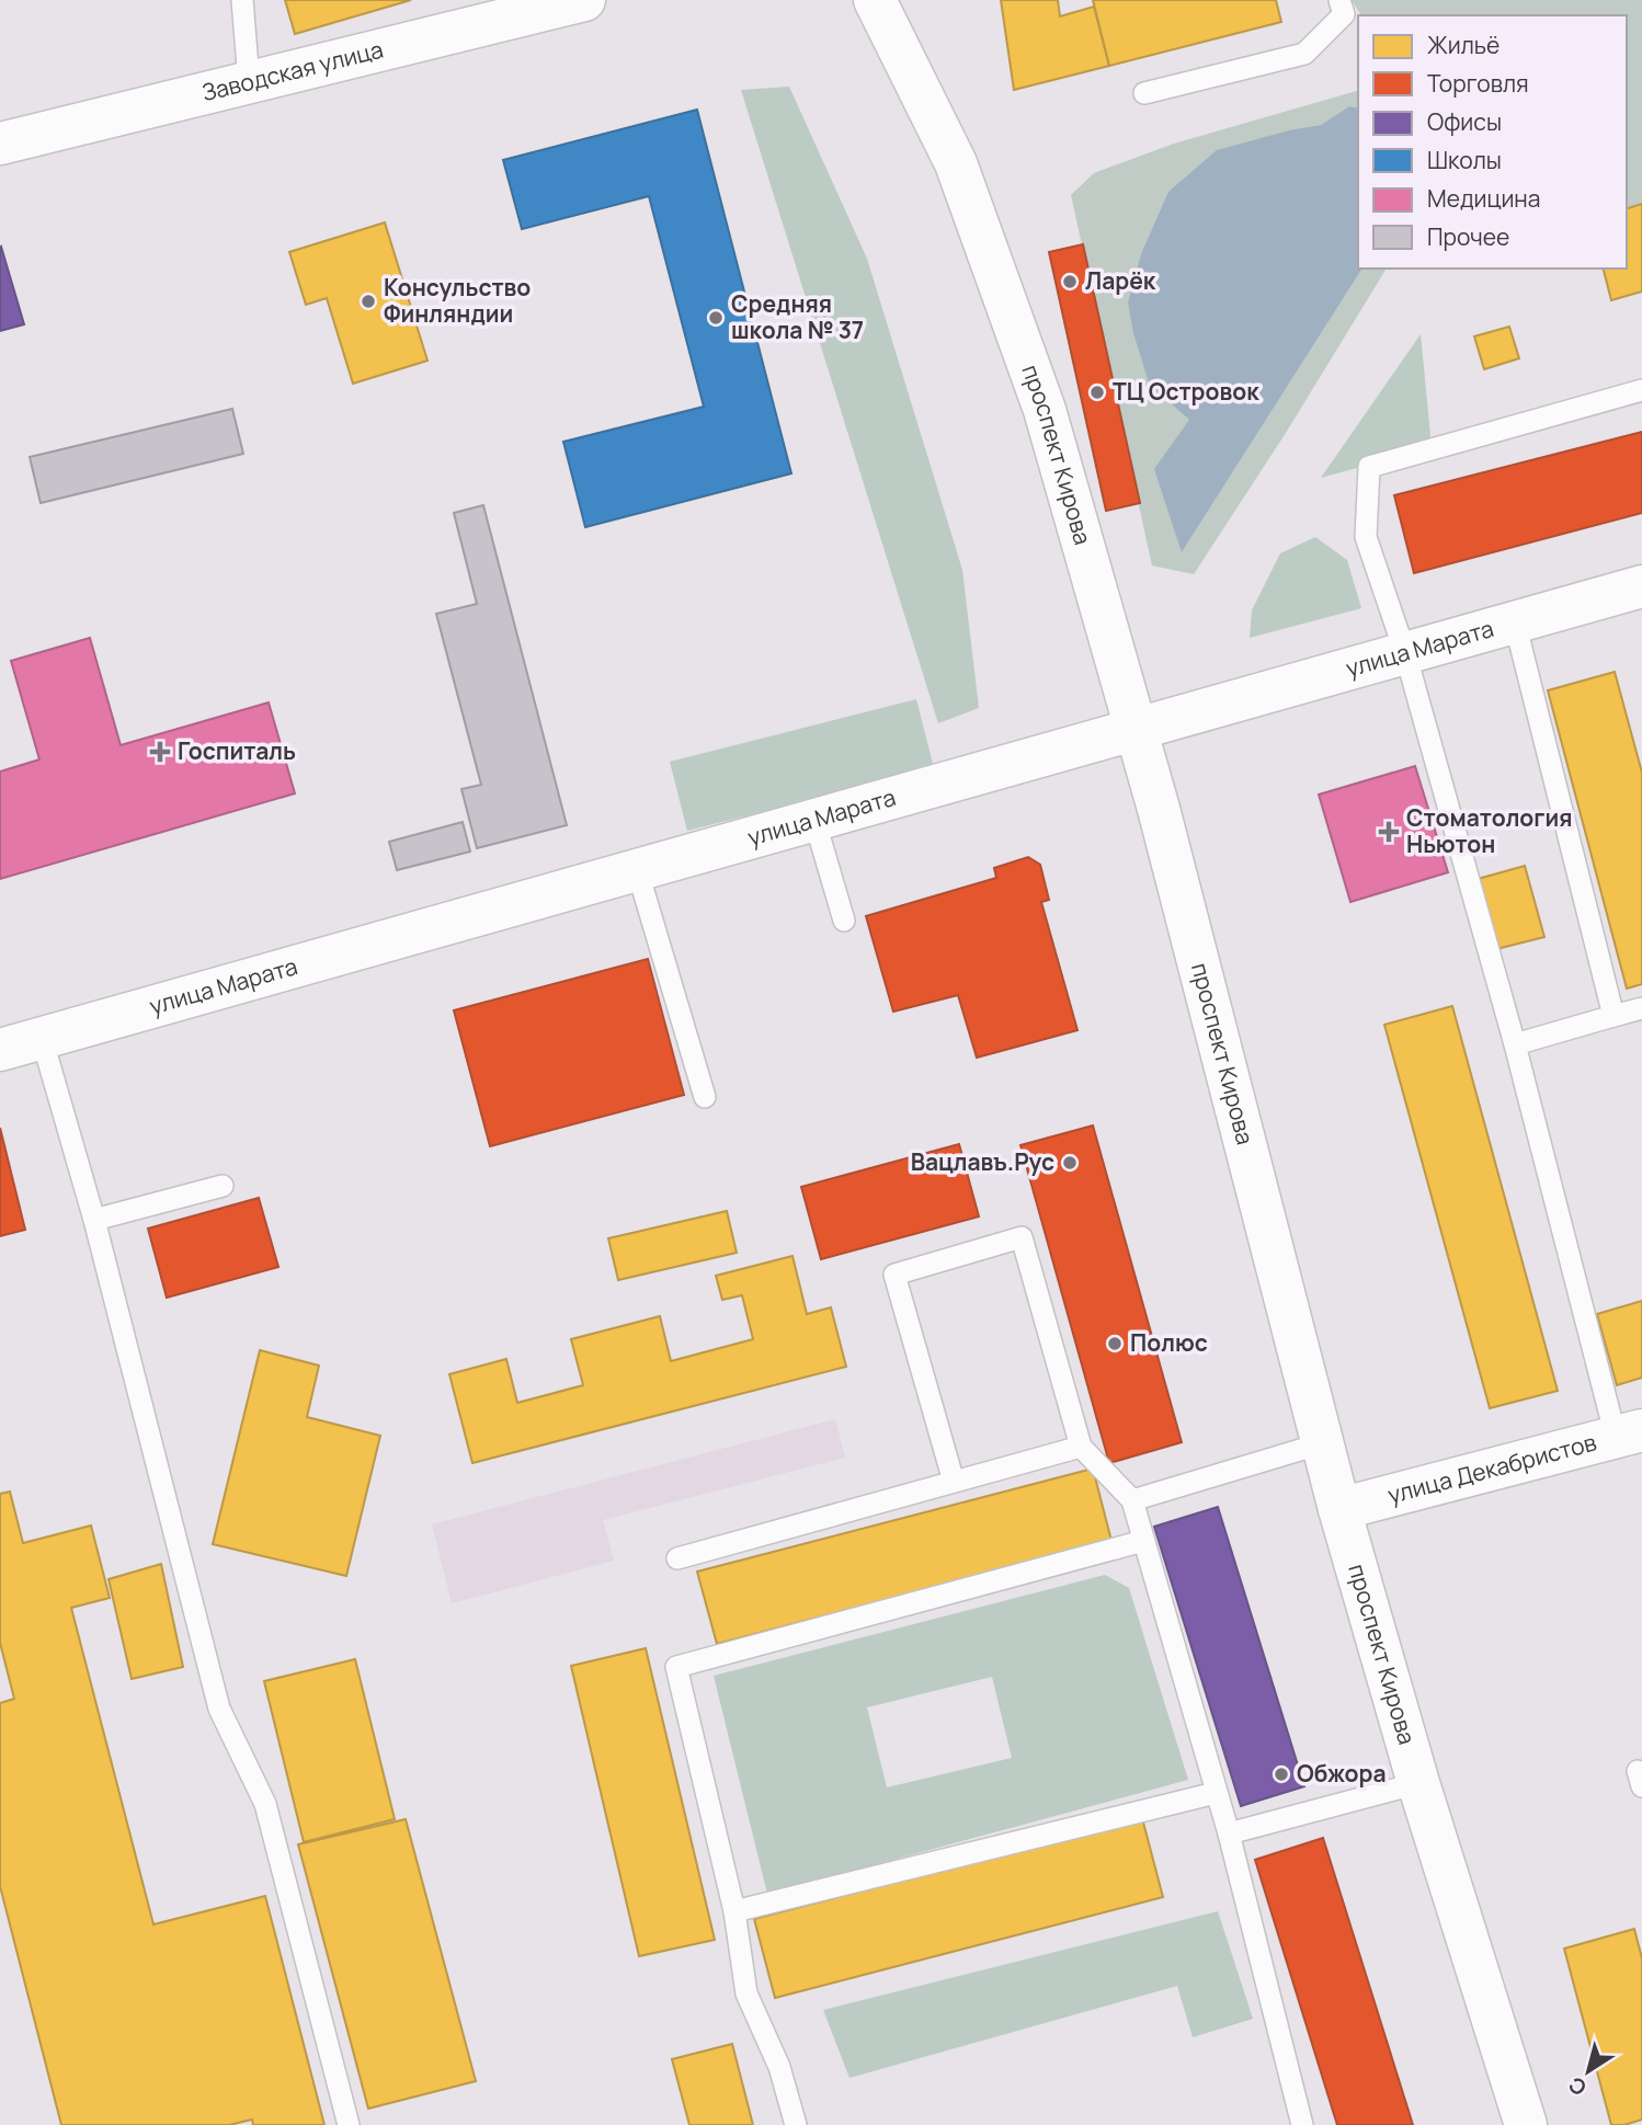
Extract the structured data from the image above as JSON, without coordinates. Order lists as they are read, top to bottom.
{
  "streets": {
    "street": [
      "Заводская улица",
      "проспект Кирова",
      "улица Марата",
      "улица Декабристов"
    ]
  },
  "crossings": [
    ["проспект Кирова", "улица Марата"],
    ["проспект Кирова", "улица Декабристов"]
  ],
  "places": {
    "other": [
      "Ларёк",
      "Консульство Финляндии",
      "Средняя школа № 37",
      "ТЦ Островок",
      "Вацлавъ.Рус",
      "Полюс",
      "Обжора"
    ],
    "health": ["Госпиталь", "Стоматология Ньютон"]
  },
  "legend": [
    "Жильё",
    "Торговля",
    "Офисы",
    "Школы",
    "Медицина",
    "Прочее"
  ],
  "north": "bottom left"
}
